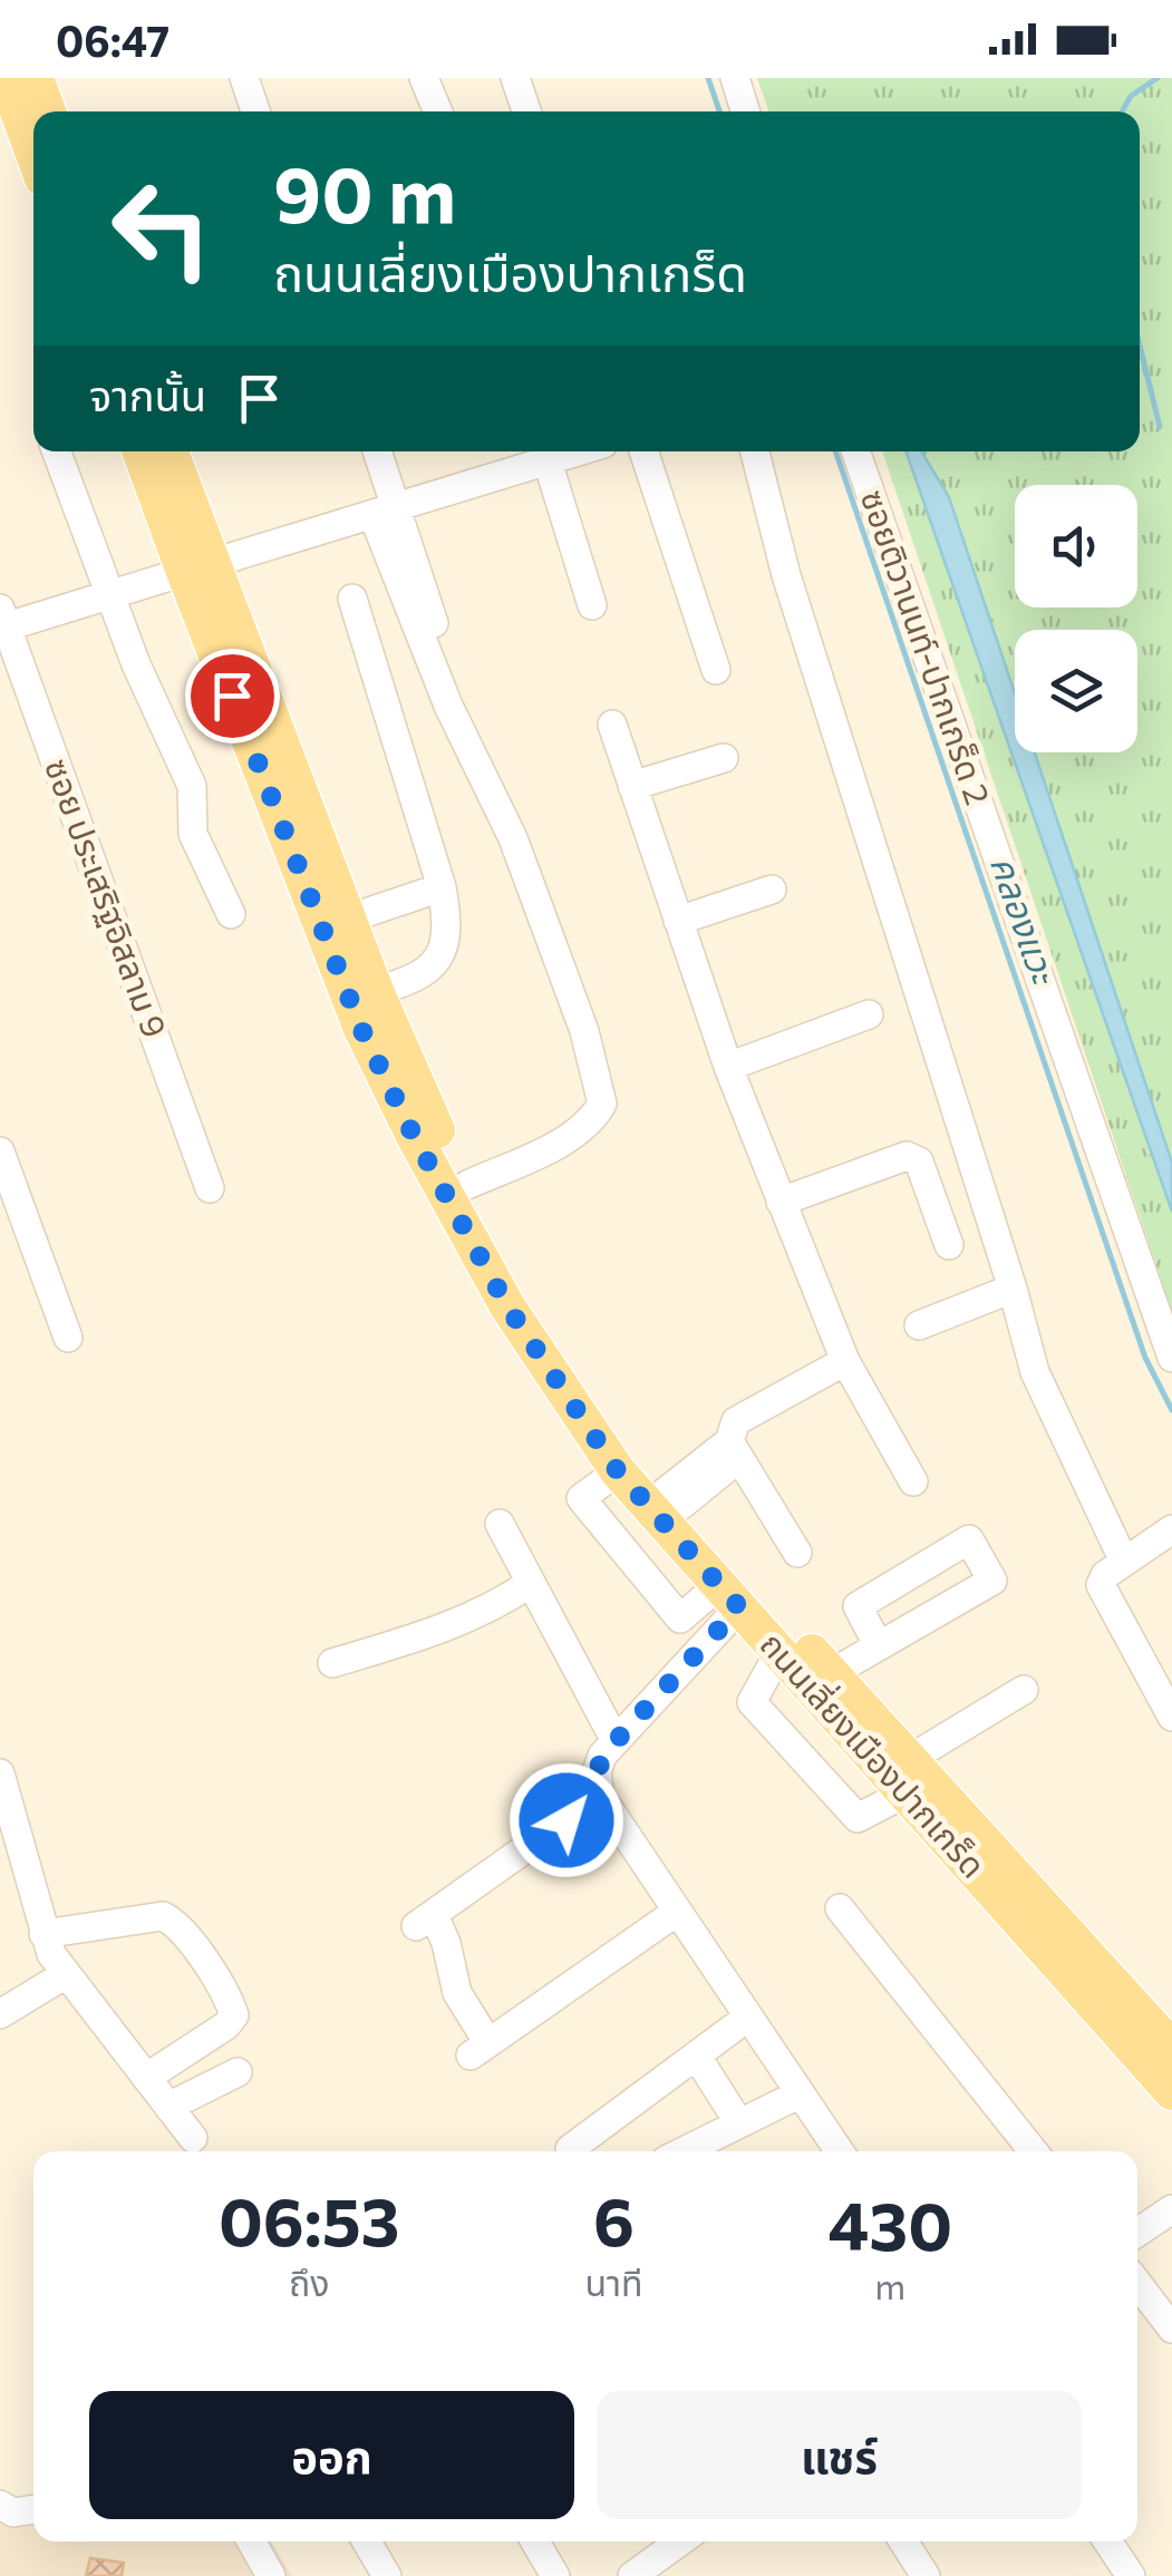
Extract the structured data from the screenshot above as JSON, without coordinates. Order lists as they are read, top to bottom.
{
  "streets": {
    "main road": ["ถนนเลี่ยงเมืองปากเกร็ด"],
    "street": ["ซอยติวานนท์-ปากเกร็ด 2", "ซอย ประเสริฐอิสลาม 9"]
  },
  "water": ["คลองแวะ"],
  "page": {
    "status": "06:47",
    "turn": ["90 m", "ถนนเลี่ยงเมืองปากเกร็ด"],
    "then": "จากนั้น",
    "eta": [
      "06:53",
      "ถึง",
      "6",
      "นาที",
      "430",
      "m"
    ],
    "buttons": ["ออก", "แชร์"]
  }
}
